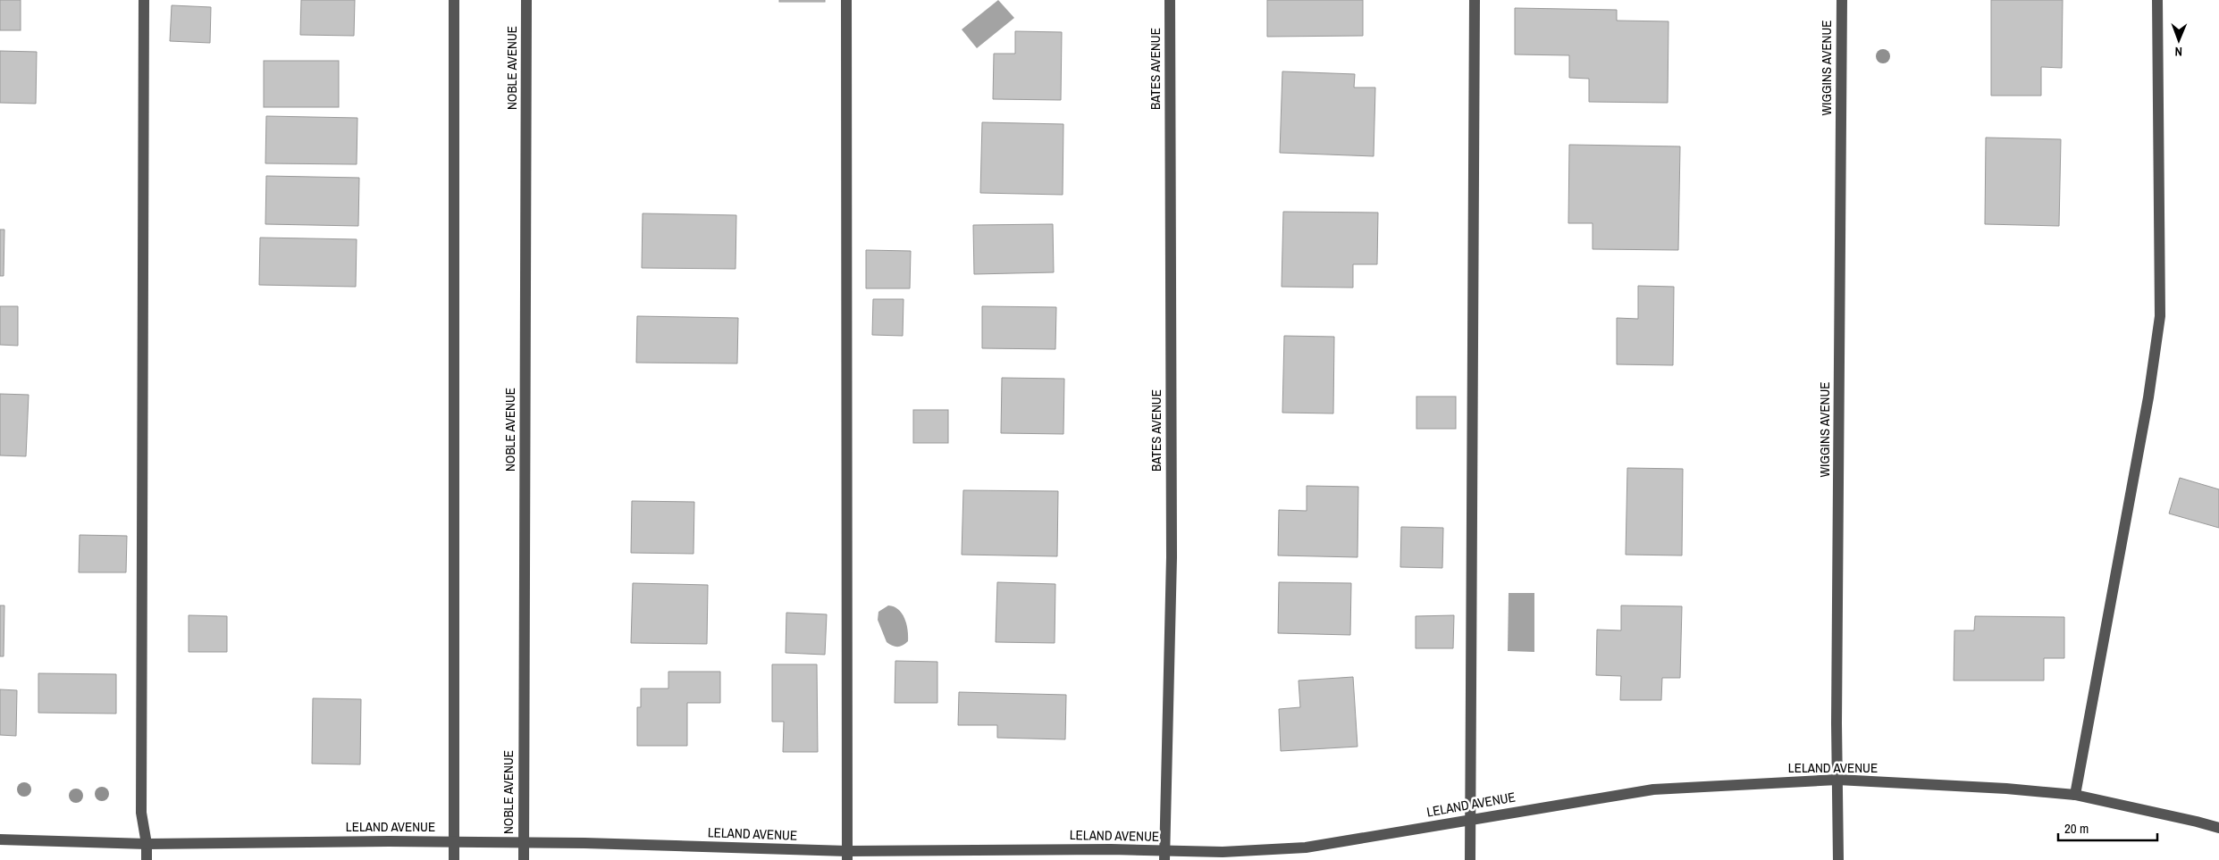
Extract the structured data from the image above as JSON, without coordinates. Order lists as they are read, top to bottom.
{
  "streets": {
    "street": [
      "NOBLE AVENUE",
      "WIGGINS AVENUE",
      "BATES AVENUE",
      "LELAND AVENUE"
    ]
  },
  "crossings": [
    ["NOBLE AVENUE", "LELAND AVENUE"],
    ["WIGGINS AVENUE", "LELAND AVENUE"],
    ["BATES AVENUE", "LELAND AVENUE"]
  ],
  "scale_bar": "20 m",
  "north": "bottom"
}
